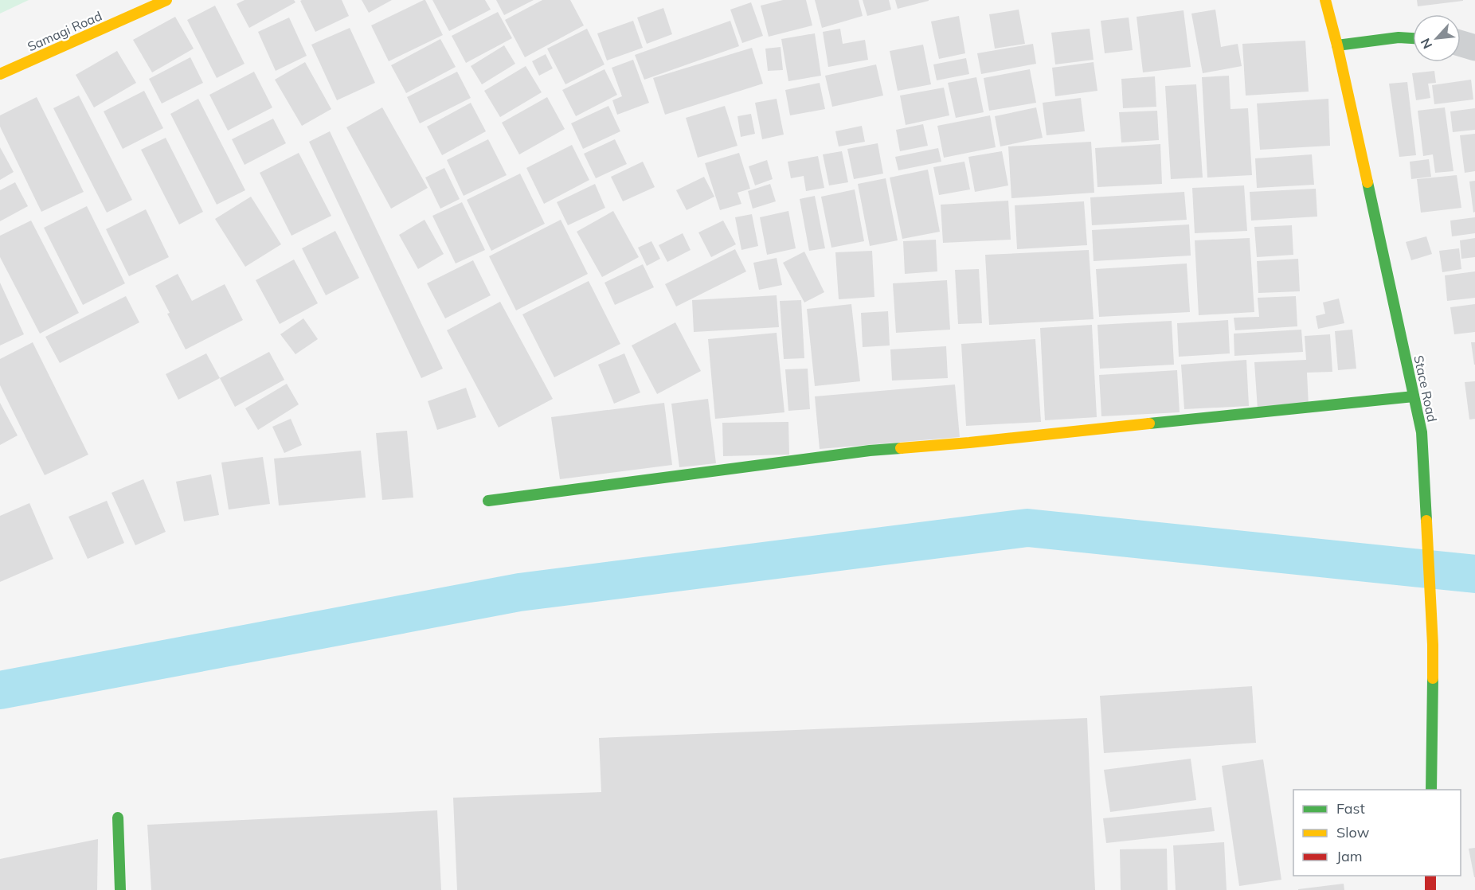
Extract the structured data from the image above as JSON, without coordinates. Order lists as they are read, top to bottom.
{
  "streets": {
    "street": ["Samagi Road", "Stace Road"]
  },
  "legend": ["Fast", "Slow", "Jam"],
  "north": "bottom left"
}
